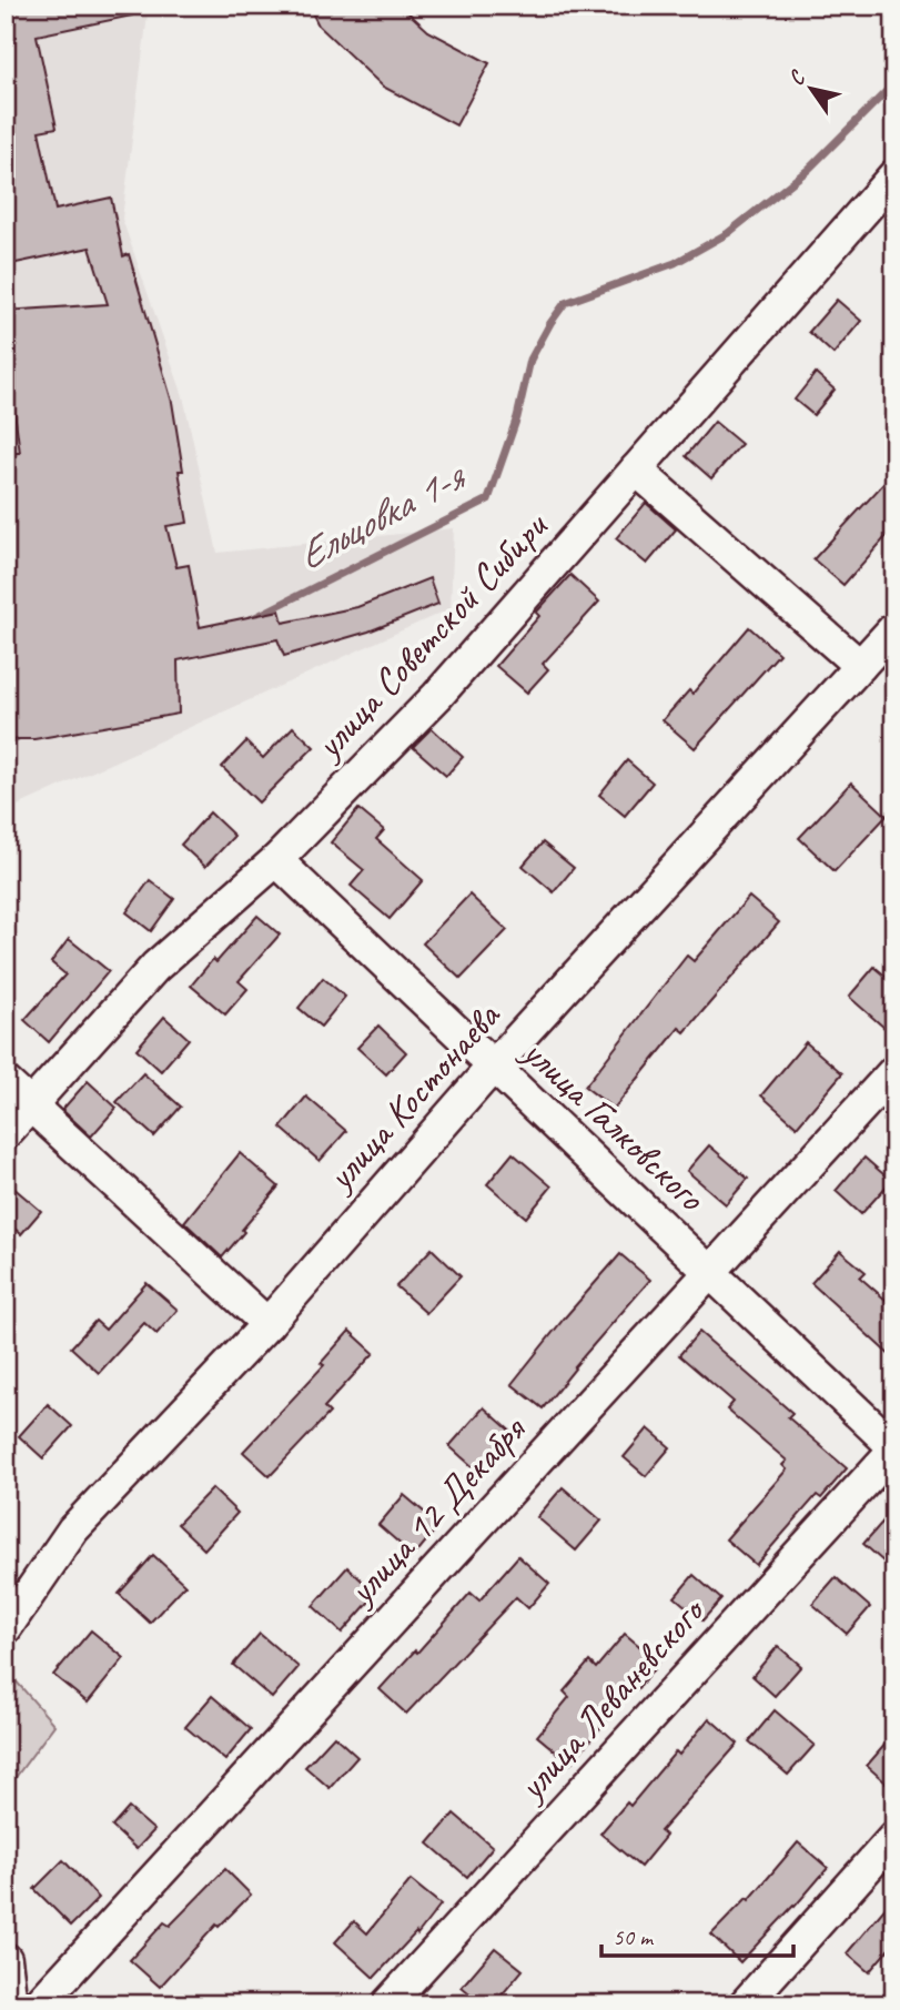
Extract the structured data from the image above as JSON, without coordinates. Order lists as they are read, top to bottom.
{
  "streets": {
    "street": [
      "улица Советской Сибири",
      "улица Костонаева",
      "улица Галковского",
      "улица 12 Декабря",
      "улица Леваневского"
    ]
  },
  "crossings": [
    ["улица Советской Сибири", "улица Галковского"],
    ["улица Костонаева", "улица Галковского"],
    ["улица Галковского", "улица 12 Декабря"],
    ["улица Галковского", "улица Леваневского"]
  ],
  "water": ["Ельцовка 1-я"],
  "scale_bar": "50 m",
  "north": "top left"
}
